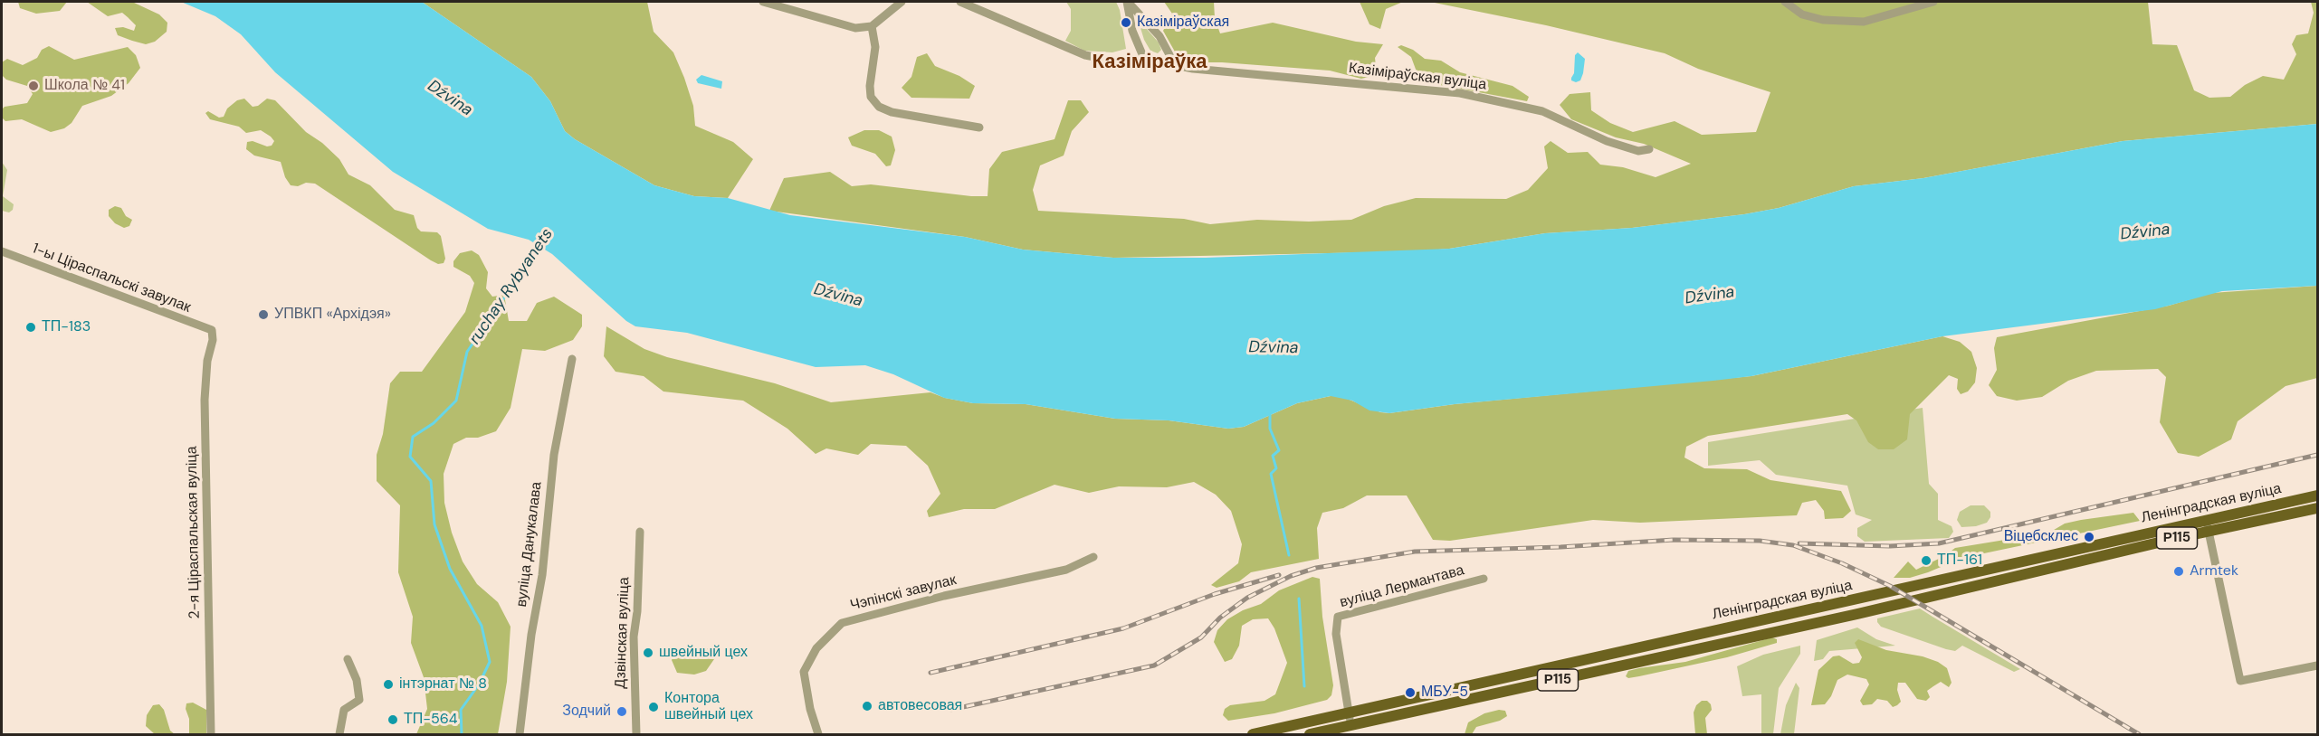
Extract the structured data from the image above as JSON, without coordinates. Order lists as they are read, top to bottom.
{
  "streets": {
    "main road": ["Ленінградская вуліца", "Р115"],
    "street": [
      "Казіміраўская вуліца",
      "1-ы Ціраспальскі завулак",
      "2-я Ціраспальская вуліца",
      "вуліца Данукалава",
      "вуліца Лермантава",
      "Чэпінскі завулак",
      "Дзвінская вуліца"
    ]
  },
  "crossings": [
    ["1-ы Ціраспальскі завулак", "2-я Ціраспальская вуліца"],
    ["Ленінградская вуліца", "вуліца Лермантава"]
  ],
  "districts": ["Казіміраўка"],
  "water": ["Dźvina", "ruchay Rybyanets"],
  "places": [
    "Казіміраўская",
    "Школа № 41",
    "УПВКП «Архідэя»",
    "ТП-183",
    "Віцебсклес",
    "ТП-161",
    "Armtek",
    "швейный цех",
    "інтэрнат № 8",
    "МБУ-5",
    "автовесовая",
    "Контора швейный цех",
    "Зодчий",
    "ТП-564"
  ]
}
